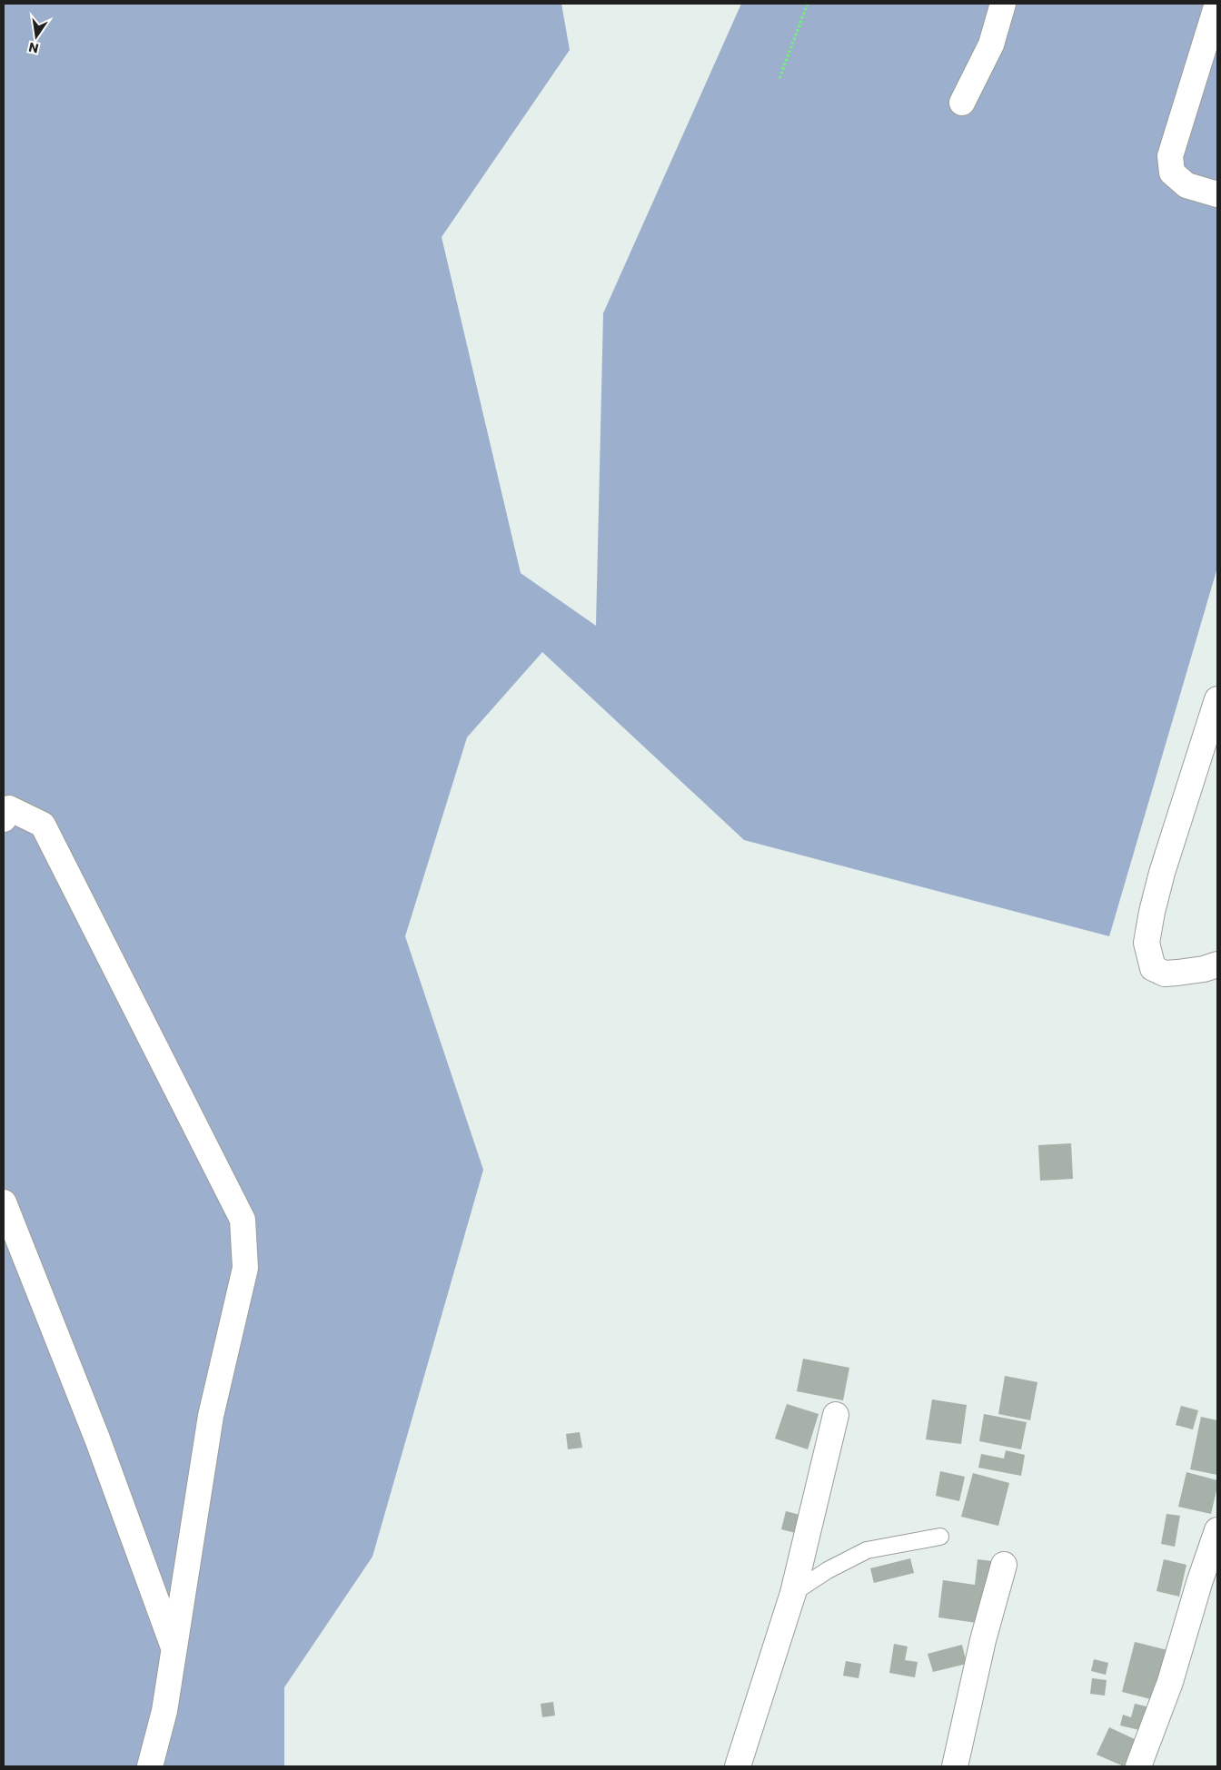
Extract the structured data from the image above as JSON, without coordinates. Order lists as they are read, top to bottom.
{
  "north": "bottom"
}
